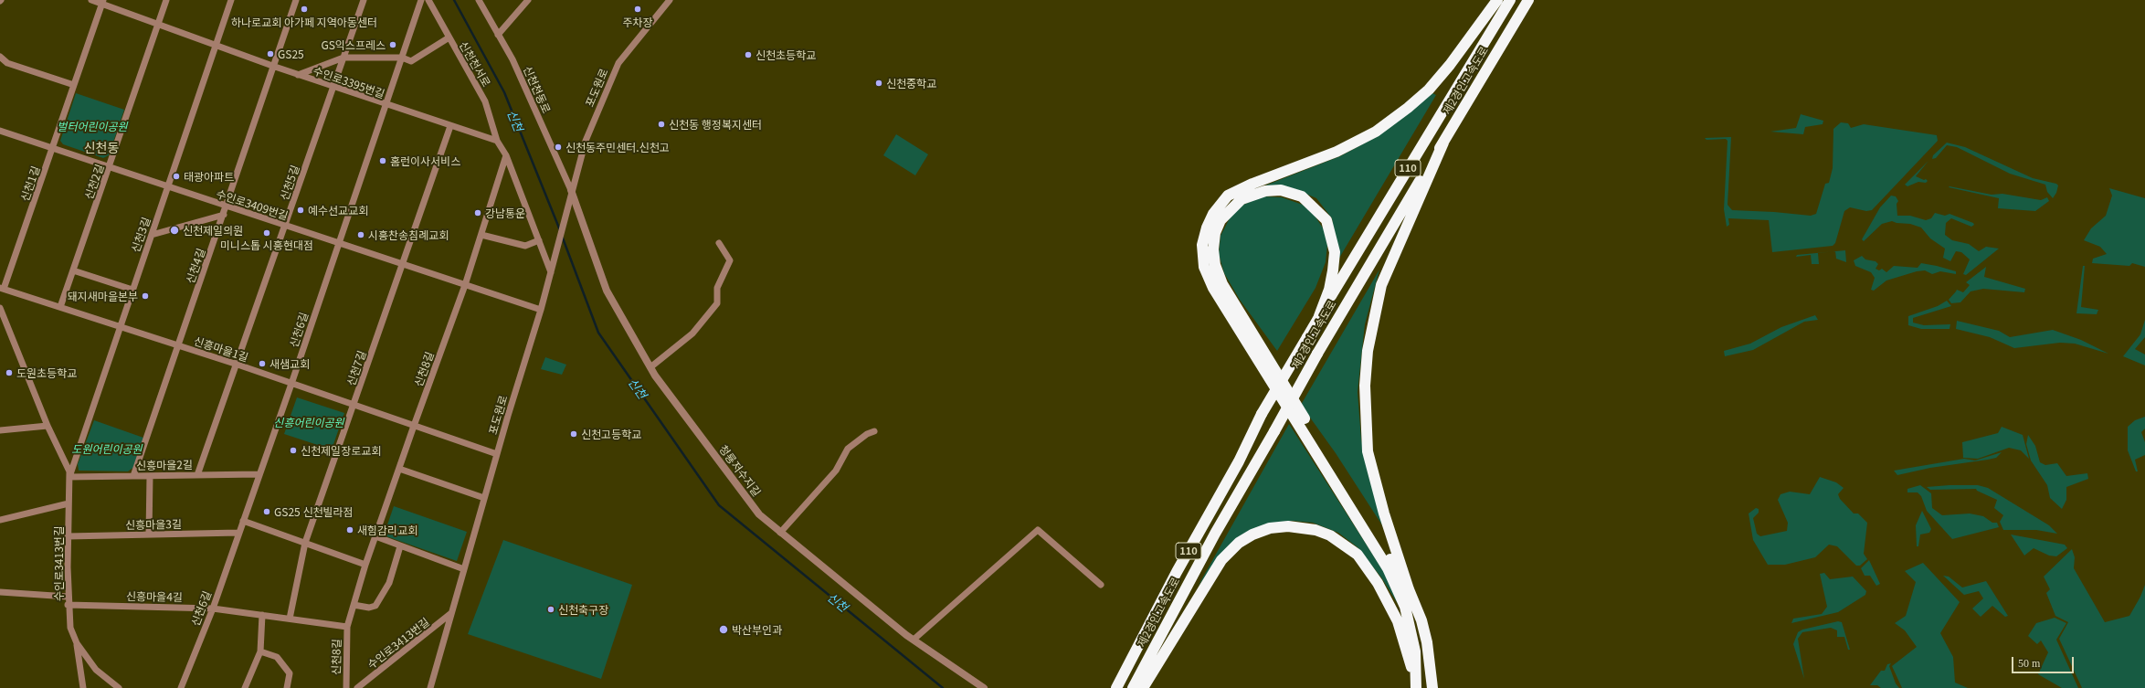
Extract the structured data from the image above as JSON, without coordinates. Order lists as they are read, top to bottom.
{
  "streets": {
    "highway": ["제2경인고속도로", "110"],
    "street": [
      "신천천서로",
      "수인로3395번길",
      "포도원로",
      "신천천동로",
      "신천2길",
      "신천5길",
      "신천1길",
      "수인로3409번길",
      "신천3길",
      "신천4길",
      "신천6길",
      "신흥마을1길",
      "신천7길",
      "신천8길",
      "신흥마을2길",
      "청룡저수지길",
      "신흥마을3길",
      "수인로3413번길",
      "신흥마을4길"
    ]
  },
  "crossings": [
    ["신천천서로", "수인로3395번길"],
    ["수인로3395번길", "신천2길"],
    ["수인로3395번길", "신천5길"],
    ["수인로3395번길", "신천1길"],
    ["수인로3395번길", "신천3길"],
    ["수인로3395번길", "신천4길"],
    ["수인로3395번길", "신천6길"],
    ["수인로3395번길", "신천7길"],
    ["포도원로", "신천천동로"],
    ["포도원로", "수인로3409번길"],
    ["포도원로", "신흥마을1길"],
    ["포도원로", "청룡저수지길"],
    ["포도원로", "수인로3413번길"],
    ["신천천동로", "청룡저수지길"],
    ["신천2길", "수인로3409번길"],
    ["신천2길", "신흥마을1길"],
    ["신천5길", "수인로3409번길"],
    ["신천5길", "신흥마을1길"],
    ["신천5길", "신흥마을2길"],
    ["신천1길", "수인로3409번길"],
    ["신천1길", "신흥마을1길"],
    ["수인로3409번길", "신천3길"],
    ["수인로3409번길", "신천4길"],
    ["수인로3409번길", "신천6길"],
    ["수인로3409번길", "신천7길"],
    ["수인로3409번길", "신천8길"],
    ["신천3길", "신흥마을1길"],
    ["신천3길", "신흥마을2길"],
    ["신천3길", "수인로3413번길"],
    ["신천4길", "신흥마을1길"],
    ["신천4길", "신흥마을2길"],
    ["신천6길", "신흥마을1길"],
    ["신천6길", "신흥마을2길"],
    ["신천6길", "신흥마을3길"],
    ["신천6길", "신흥마을4길"],
    ["신흥마을1길", "신천7길"],
    ["신흥마을1길", "신천8길"],
    ["신천7길", "신흥마을4길"],
    ["신천8길", "신흥마을4길"],
    ["신흥마을2길", "수인로3413번길"],
    ["신흥마을3길", "수인로3413번길"],
    ["수인로3413번길", "신흥마을4길"]
  ],
  "districts": ["신천동"],
  "water": ["신천"],
  "parks": ["벌터어린이공원", "신흥어린이공원", "도원어린이공원"],
  "places": [
    "하나로교회 아가페 지역아동센터",
    "주차장",
    "GS익스프레스",
    "GS25",
    "신천초등학교",
    "신천중학교",
    "신천동 행정복지센터",
    "신천동주민센터.신천고",
    "홈런이사서비스",
    "태광아파트",
    "예수선교교회",
    "강남통운",
    "신천제일의원",
    "미니스톱 시흥현대점",
    "시흥찬송침례교회",
    "돼지새마을본부",
    "새샘교회",
    "도원초등학교",
    "신천고등학교",
    "신천제일장로교회",
    "GS25 신천빌라점",
    "새힘감리교회",
    "신천축구장",
    "박산부인과"
  ],
  "scale_bar": "50 m"
}
